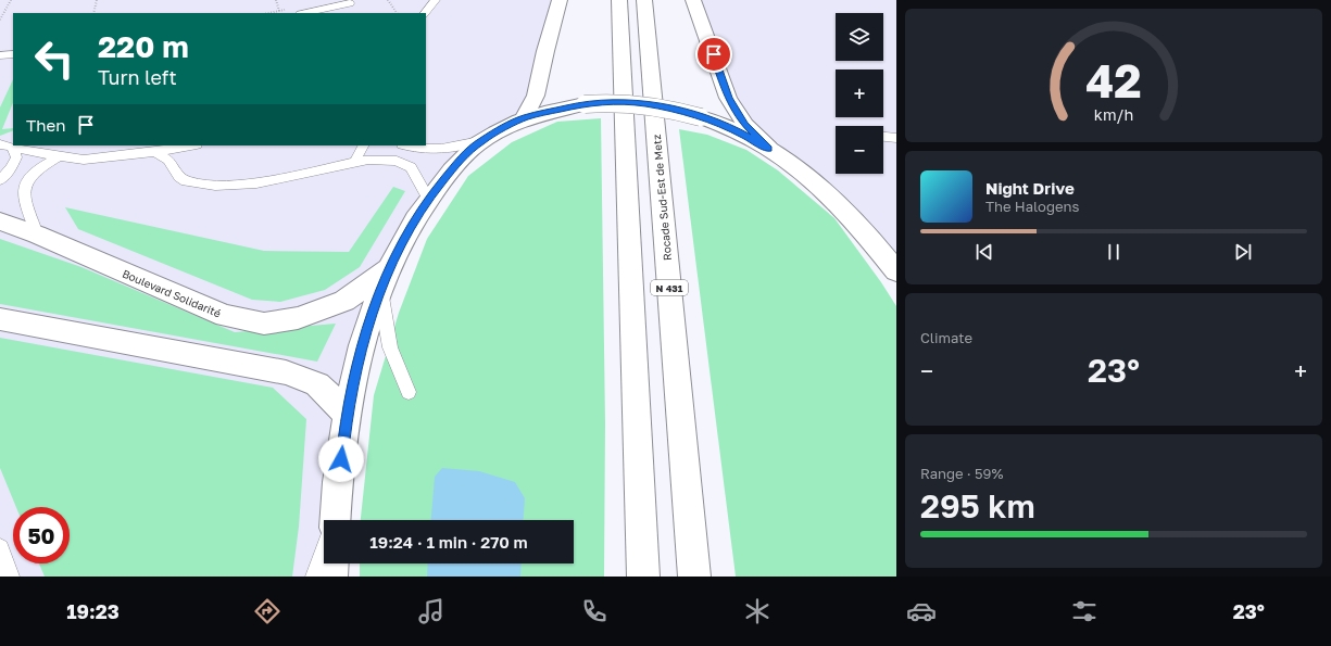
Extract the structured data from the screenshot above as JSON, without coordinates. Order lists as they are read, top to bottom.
{
  "streets": {
    "main road": ["Rocade Sud-Est de Metz", "N 431", "Boulevard Solidarité"]
  },
  "page": {
    "map_buttons": ["+", "−"],
    "turn": ["220 m", "Turn left"],
    "then": "Then",
    "song": ["Night Drive", "The Halogens"],
    "tile": [
      "Climate",
      ["Range · 59%", "295 km"]
    ],
    "heat": ["−", "23°", "+"],
    "limit": "50",
    "trip": "19:24 · 1 min · 270 m",
    "tabs": ["19:23", "23°"],
    "gauge": ["42", "km/h"]
  }
}
